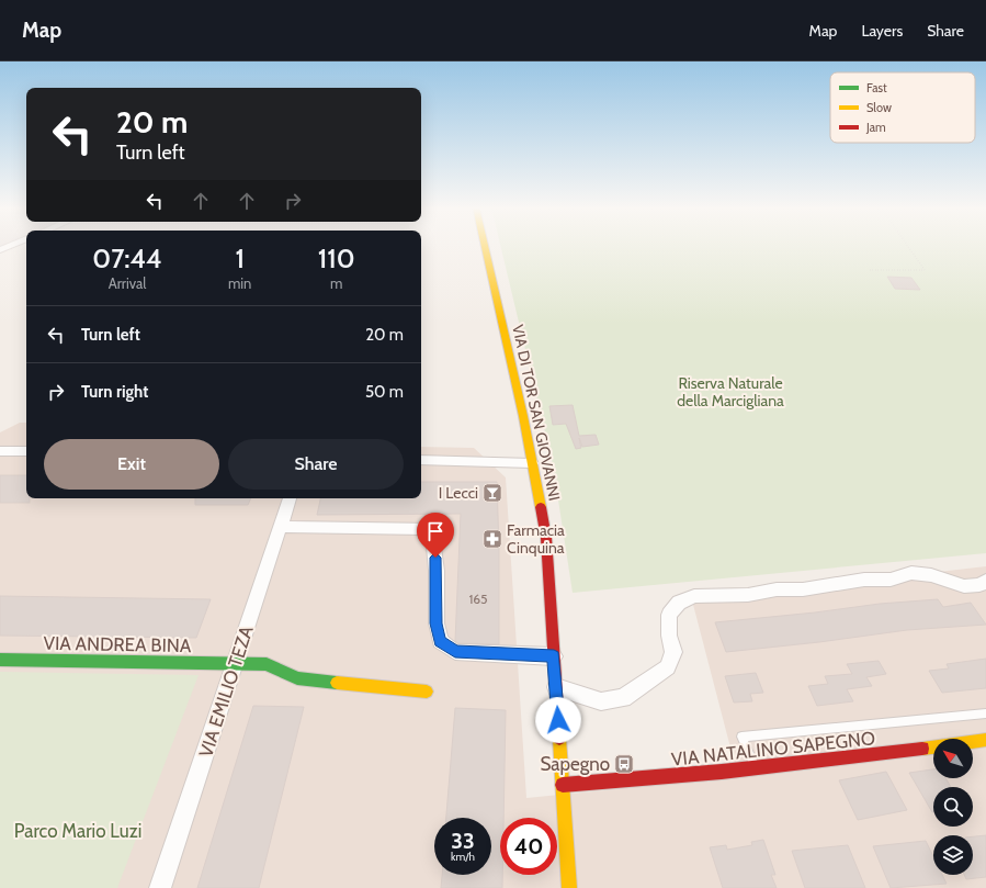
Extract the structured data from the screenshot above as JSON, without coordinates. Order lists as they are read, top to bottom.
{
  "streets": {
    "street": [
      "VIA DI TOR SAN GIOVANNI",
      "VIA ANDREA BINA",
      "VIA EMILIO TEZA",
      "VIA NATALINO SAPEGNO"
    ]
  },
  "crossings": [
    ["VIA DI TOR SAN GIOVANNI", "VIA NATALINO SAPEGNO"],
    ["VIA ANDREA BINA", "VIA EMILIO TEZA"]
  ],
  "parks": ["Riserva Naturale della Marcigliana", "Parco Mario Luzi"],
  "places": {
    "bar": ["I Lecci"],
    "pharmacy": ["Farmacia Cinquina"],
    "bus stop": ["Sapegno"]
  },
  "house_numbers": ["165"],
  "legend": ["Fast", "Slow", "Jam"],
  "north": "top left",
  "page": {
    "header": "Map",
    "nav": ["Map", "Layers", "Share"],
    "turn": ["20 m", "Turn left"],
    "eta": [
      "07:44",
      "Arrival",
      "1",
      "min",
      "110",
      "m"
    ],
    "list": [
      {
        "name": "Turn left",
        "value": "20 m"
      },
      {
        "name": "Turn right",
        "value": "50 m"
      }
    ],
    "buttons": ["Exit", "Share"],
    "speed": "33 km/h",
    "limit": "40"
  }
}
